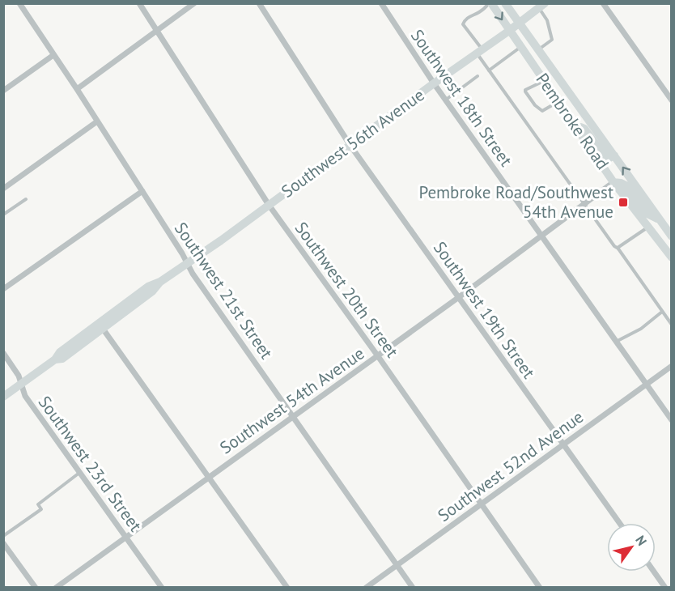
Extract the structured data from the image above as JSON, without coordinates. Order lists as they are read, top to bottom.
{
  "streets": {
    "street": [
      "Southwest 18th Street",
      "Pembroke Road",
      "Southwest 56th Avenue",
      "Southwest 20th Street",
      "Southwest 21st Street",
      "Southwest 19th Street",
      "Southwest 54th Avenue",
      "Southwest 23rd Street",
      "Southwest 52nd Avenue"
    ]
  },
  "crossings": [
    ["Southwest 18th Street", "Southwest 56th Avenue"],
    ["Southwest 18th Street", "Southwest 54th Avenue"],
    ["Southwest 18th Street", "Southwest 52nd Avenue"],
    ["Pembroke Road", "Southwest 56th Avenue"],
    ["Pembroke Road", "Southwest 54th Avenue"],
    ["Southwest 56th Avenue", "Southwest 20th Street"],
    ["Southwest 56th Avenue", "Southwest 21st Street"],
    ["Southwest 56th Avenue", "Southwest 19th Street"],
    ["Southwest 56th Avenue", "Southwest 23rd Street"],
    ["Southwest 20th Street", "Southwest 54th Avenue"],
    ["Southwest 20th Street", "Southwest 52nd Avenue"],
    ["Southwest 21st Street", "Southwest 54th Avenue"],
    ["Southwest 21st Street", "Southwest 52nd Avenue"],
    ["Southwest 19th Street", "Southwest 54th Avenue"],
    ["Southwest 19th Street", "Southwest 52nd Avenue"],
    ["Southwest 54th Avenue", "Southwest 23rd Street"]
  ],
  "places": {
    "transit": ["Pembroke Road/Southwest 54th Avenue"]
  },
  "north": "top right"
}
